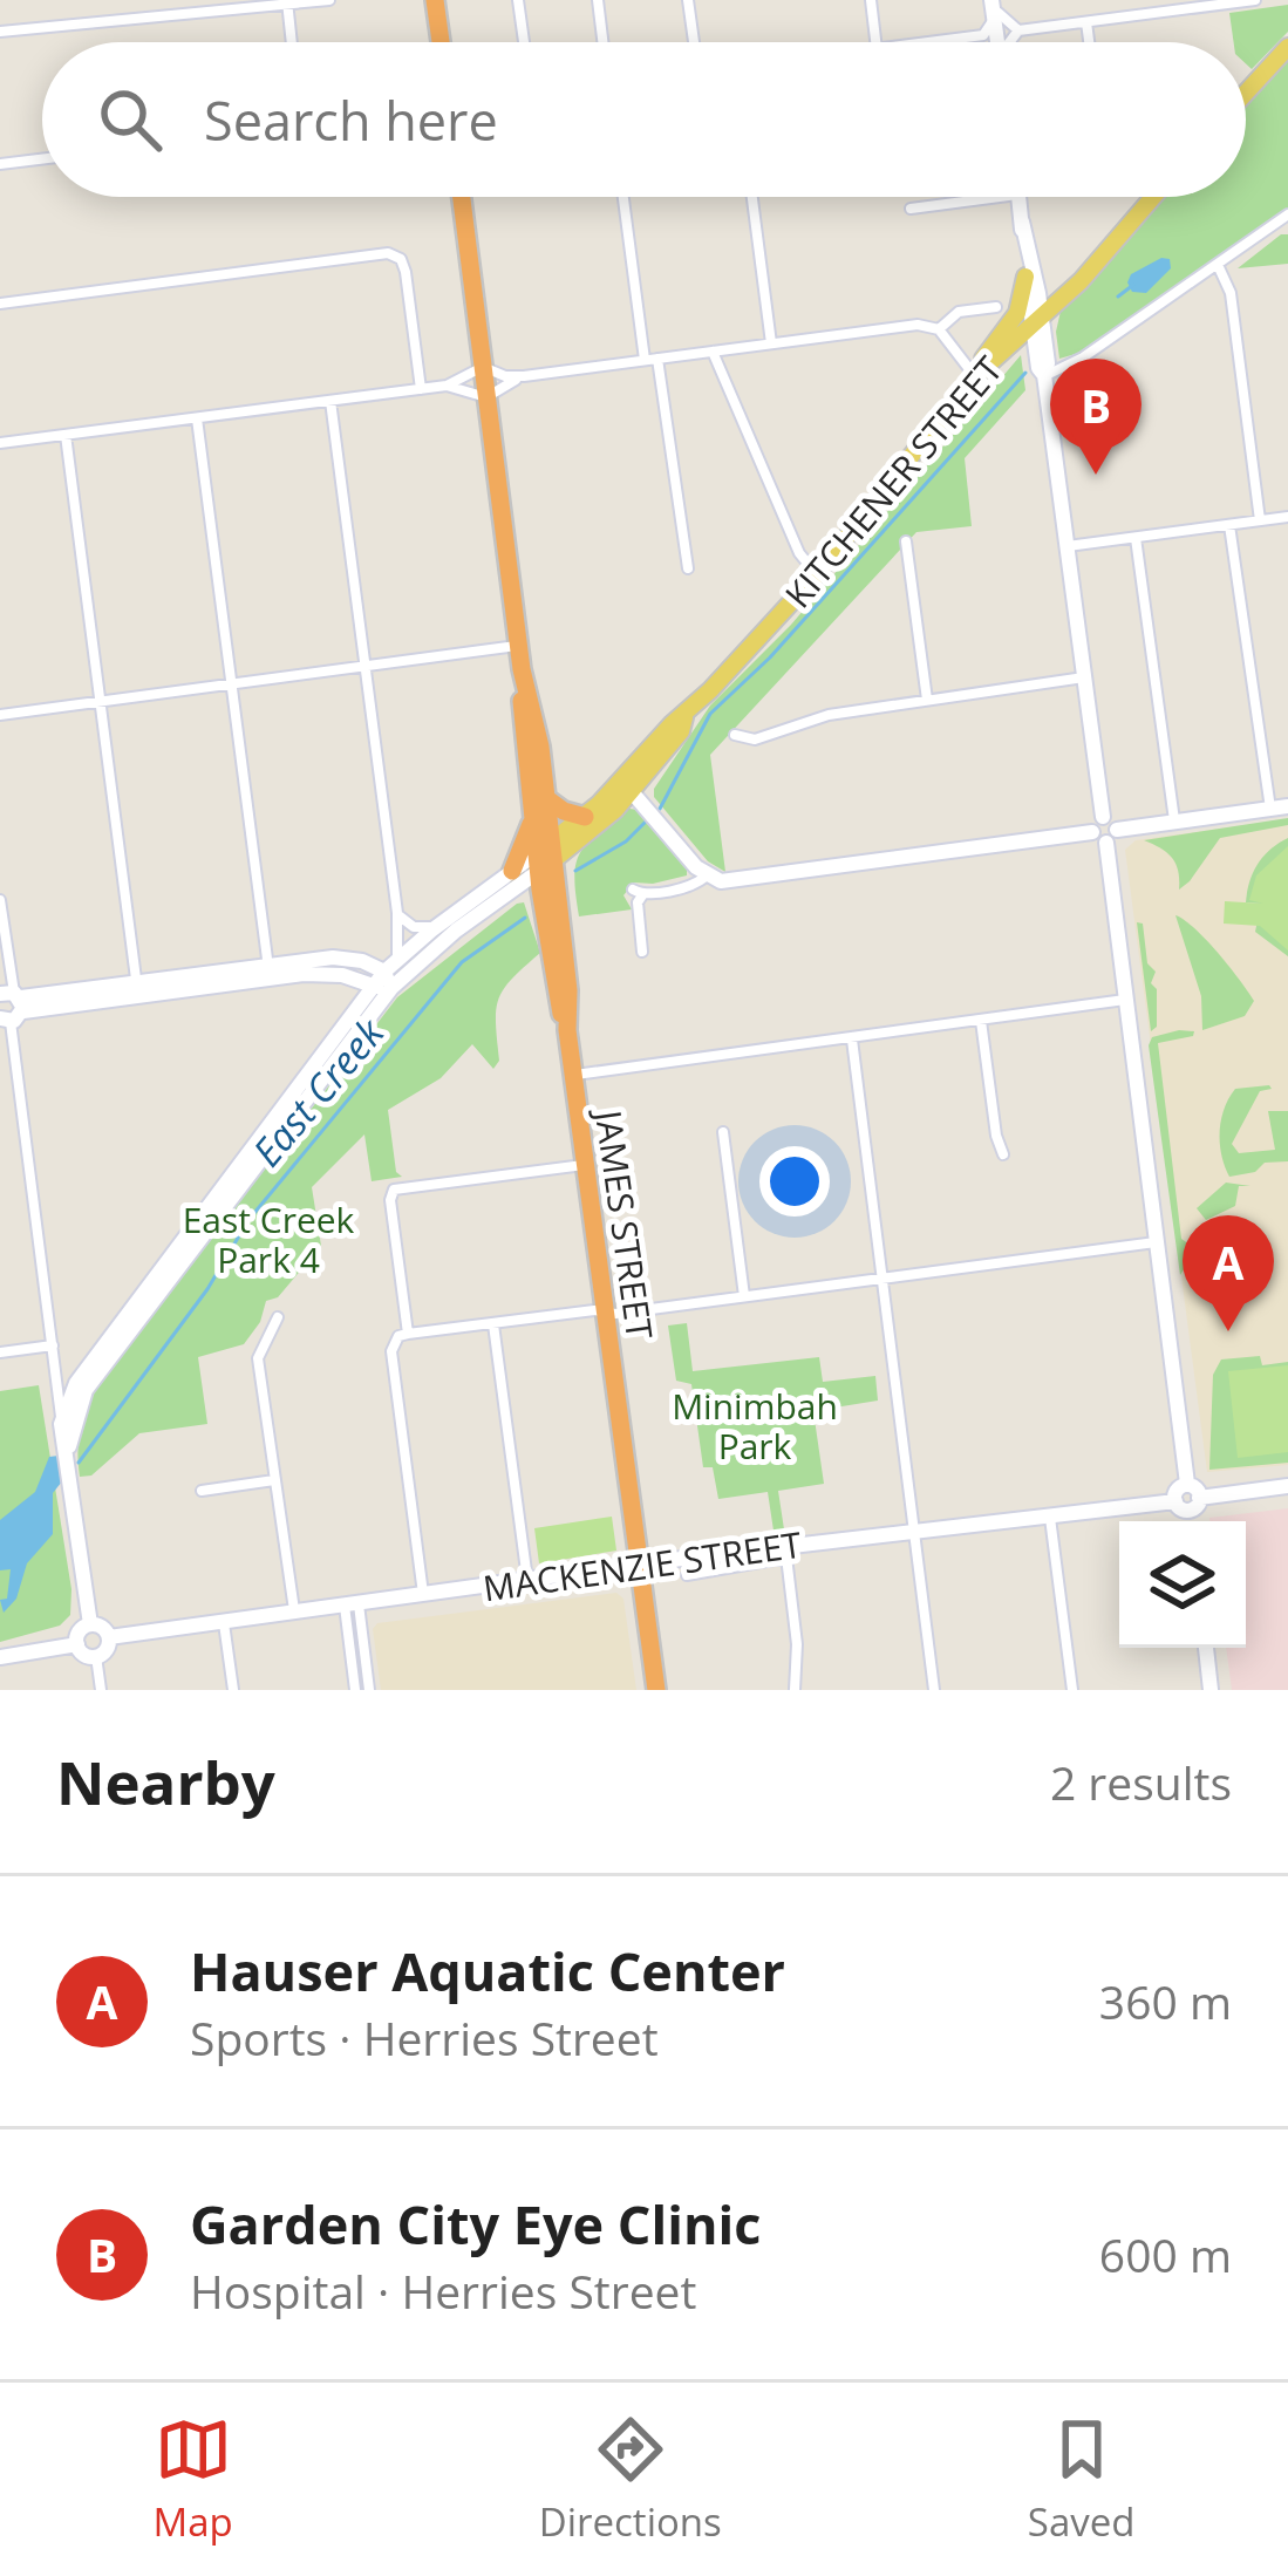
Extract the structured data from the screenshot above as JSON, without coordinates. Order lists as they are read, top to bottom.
{
  "streets": {
    "highway": ["JAMES STREET"],
    "main road": ["KITCHENER STREET", "MACKENZIE STREET"]
  },
  "crossings": [
    ["KITCHENER STREET", "JAMES STREET"],
    ["JAMES STREET", "MACKENZIE STREET"]
  ],
  "water": ["East Creek"],
  "parks": ["East Creek Park 4", "Minimbah Park"],
  "page": {
    "search": "Search here",
    "pins": ["B", "A"],
    "heading": ["Nearby", "2 results"],
    "list": [
      {
        "mark": "A",
        "name": "Hauser Aquatic Center",
        "note": "Sports · Herries Street",
        "value": "360 m"
      },
      {
        "mark": "B",
        "name": "Garden City Eye Clinic",
        "note": "Hospital · Herries Street",
        "value": "600 m"
      }
    ],
    "nav": ["Map", "Directions", "Saved"]
  }
}
